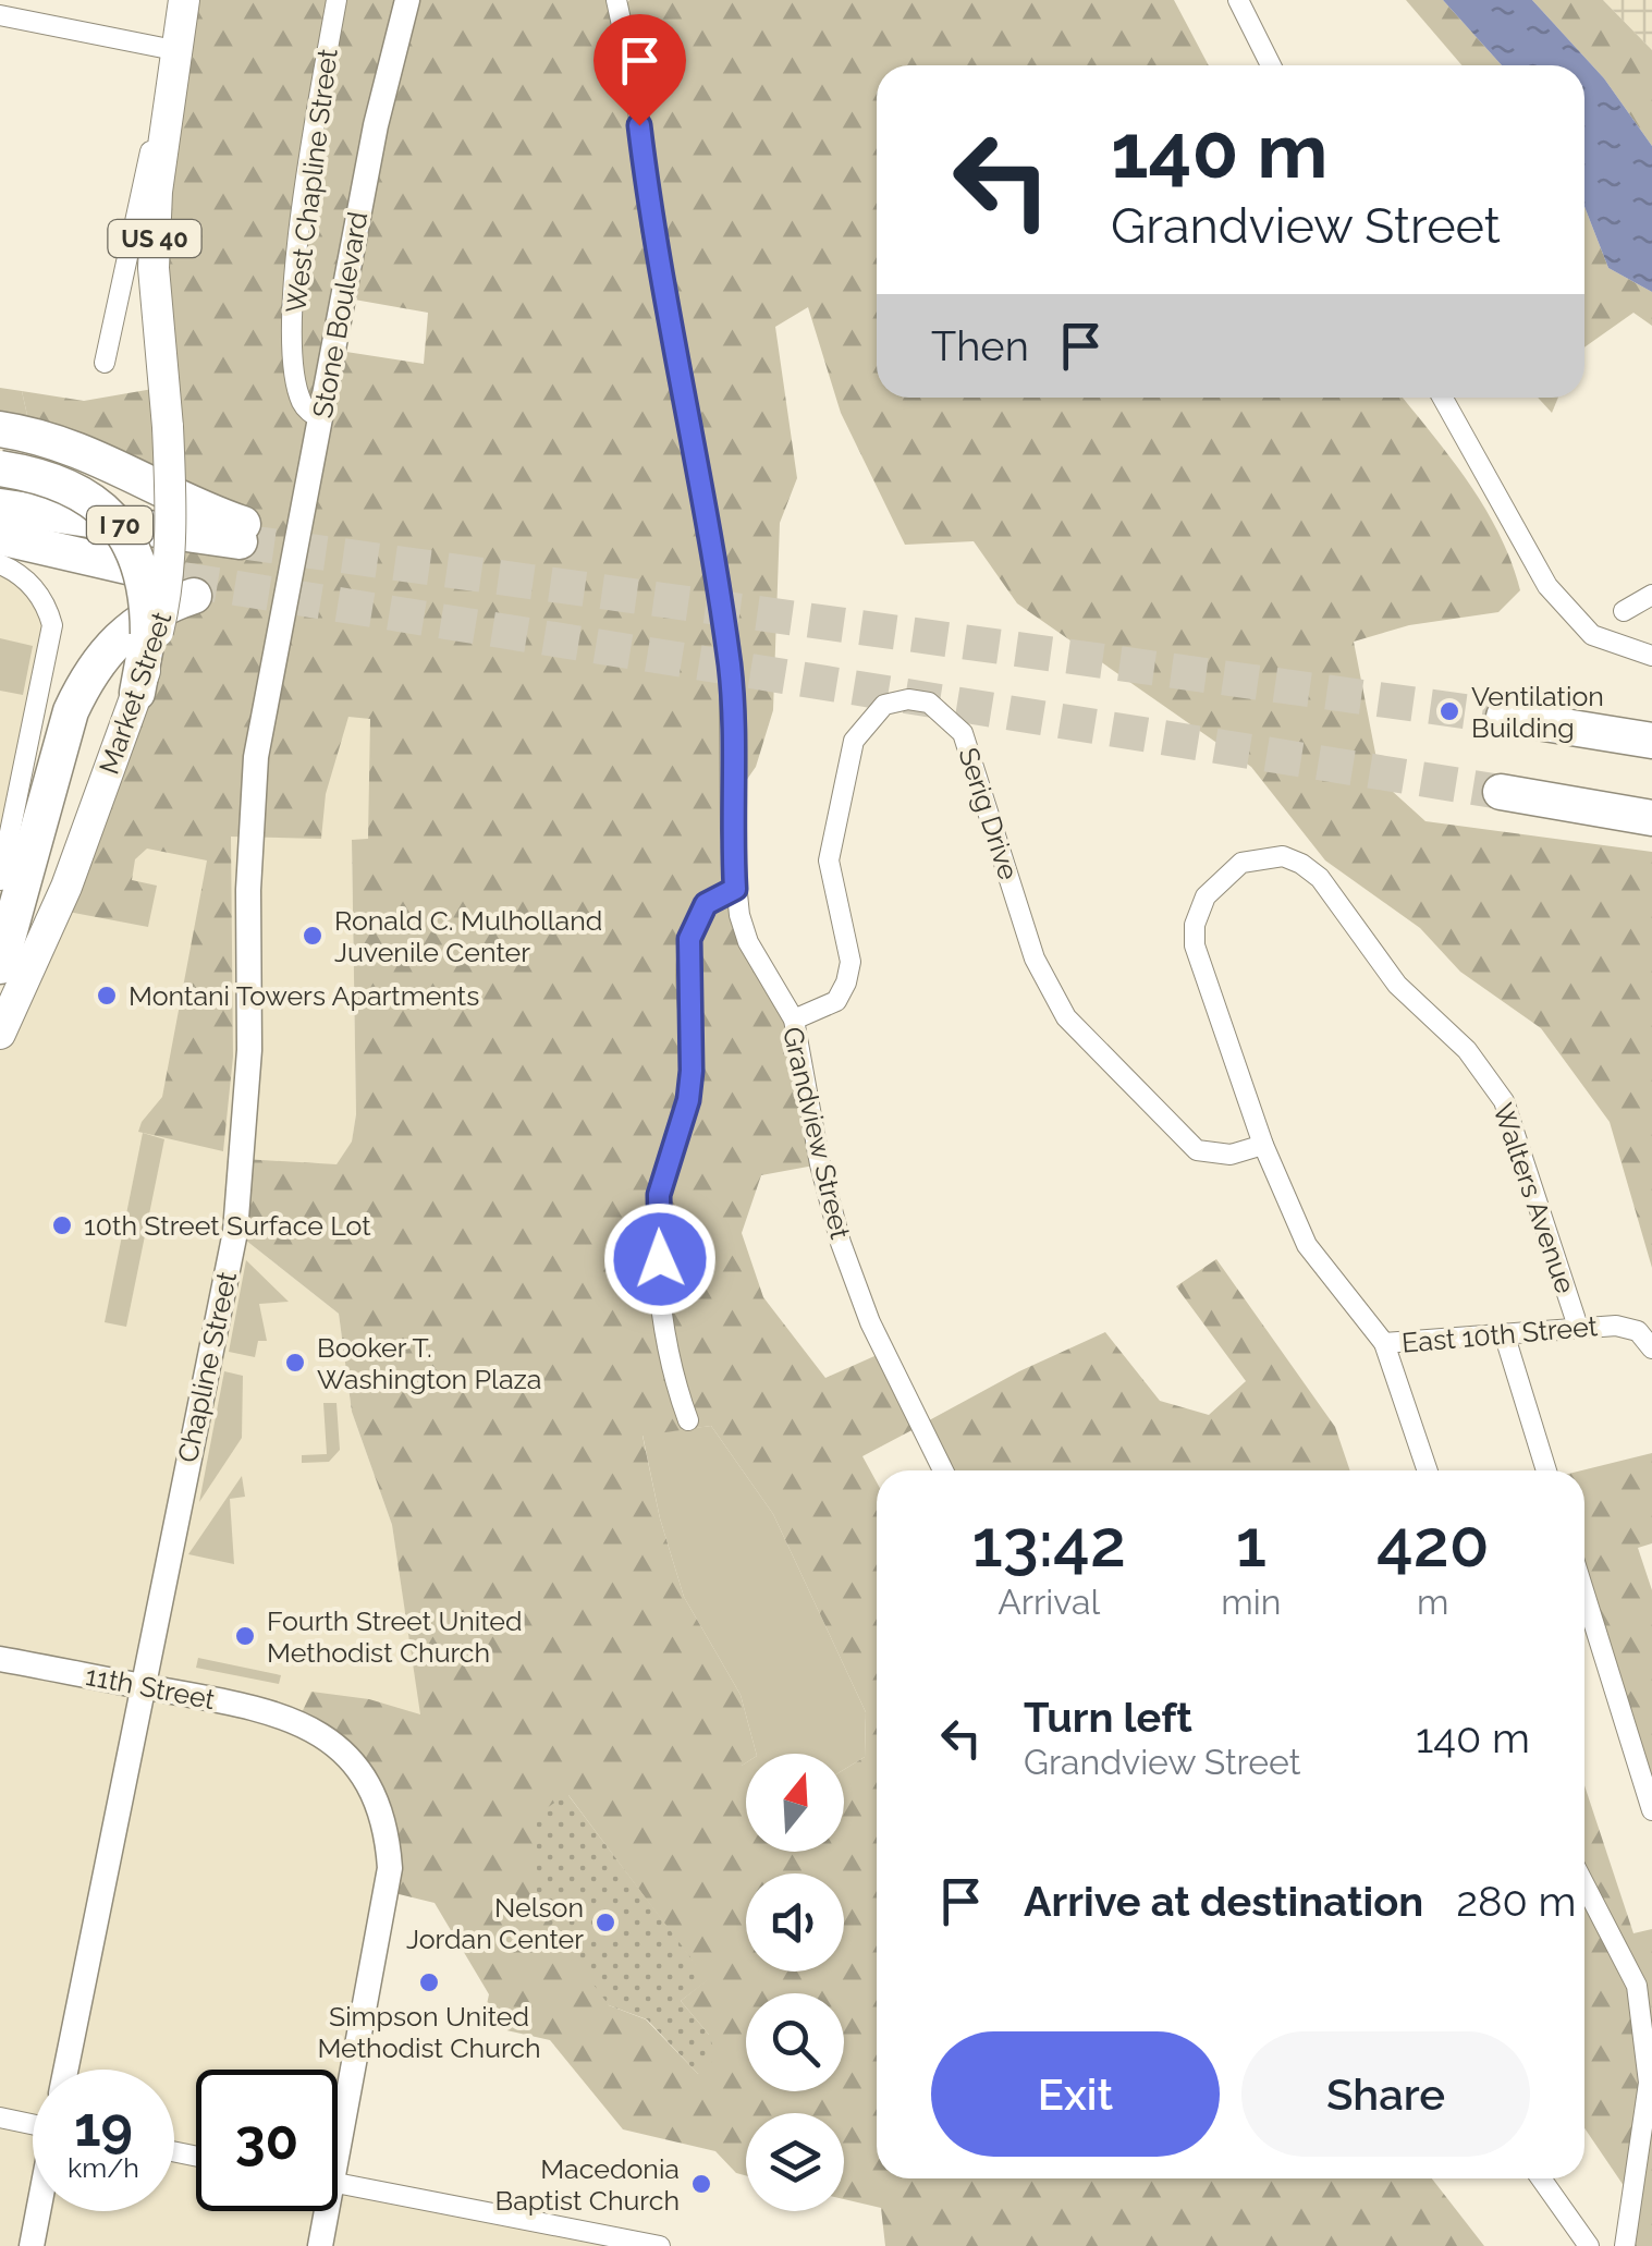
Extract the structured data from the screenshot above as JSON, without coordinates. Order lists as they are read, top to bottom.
{
  "streets": {
    "highway": ["I 70"],
    "main road": ["US 40", "Market Street"],
    "street": [
      "West Chapline Street",
      "Stone Boulevard",
      "Serig Drive",
      "Grandview Street",
      "Walters Avenue",
      "East 10th Street",
      "Chapline Street",
      "11th Street"
    ]
  },
  "crossings": [
    ["West Chapline Street", "Stone Boulevard"],
    ["Stone Boulevard", "Chapline Street"],
    ["Serig Drive", "Grandview Street"],
    ["Serig Drive", "Walters Avenue"],
    ["Walters Avenue", "East 10th Street"],
    ["Chapline Street", "11th Street"]
  ],
  "places": [
    "Ventilation Building",
    "Ronald C. Mulholland Juvenile Center",
    "Montani Towers Apartments",
    "10th Street Surface Lot",
    "Booker T. Washington Plaza",
    "Fourth Street United Methodist Church",
    "Nelson Jordan Center",
    "Simpson United Methodist Church",
    "Macedonia Baptist Church"
  ],
  "north": "top",
  "page": {
    "turn": ["140 m", "Grandview Street"],
    "then": "Then",
    "eta": [
      "13:42",
      "Arrival",
      "1",
      "min",
      "420",
      "m"
    ],
    "list": [
      {
        "name": "Turn left",
        "note": "Grandview Street",
        "value": "140 m"
      },
      {
        "name": "Arrive at destination",
        "value": "280 m"
      }
    ],
    "buttons": ["Exit", "Share"],
    "speed": "19 km/h",
    "limit": "30"
  }
}
